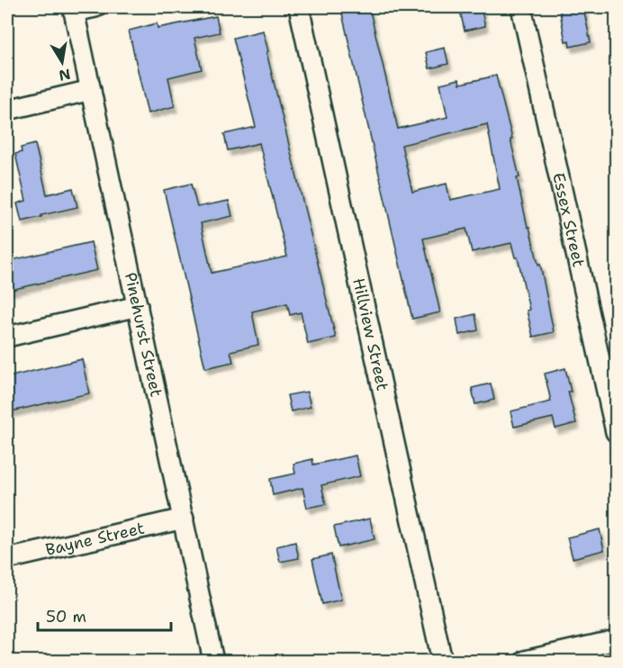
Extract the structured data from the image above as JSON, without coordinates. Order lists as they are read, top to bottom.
{
  "streets": {
    "street": [
      "Essex Street",
      "Pinehurst Street",
      "Hillview Street",
      "Bayne Street"
    ]
  },
  "crossings": [
    ["Pinehurst Street", "Bayne Street"]
  ],
  "scale_bar": "50 m",
  "north": "bottom"
}
